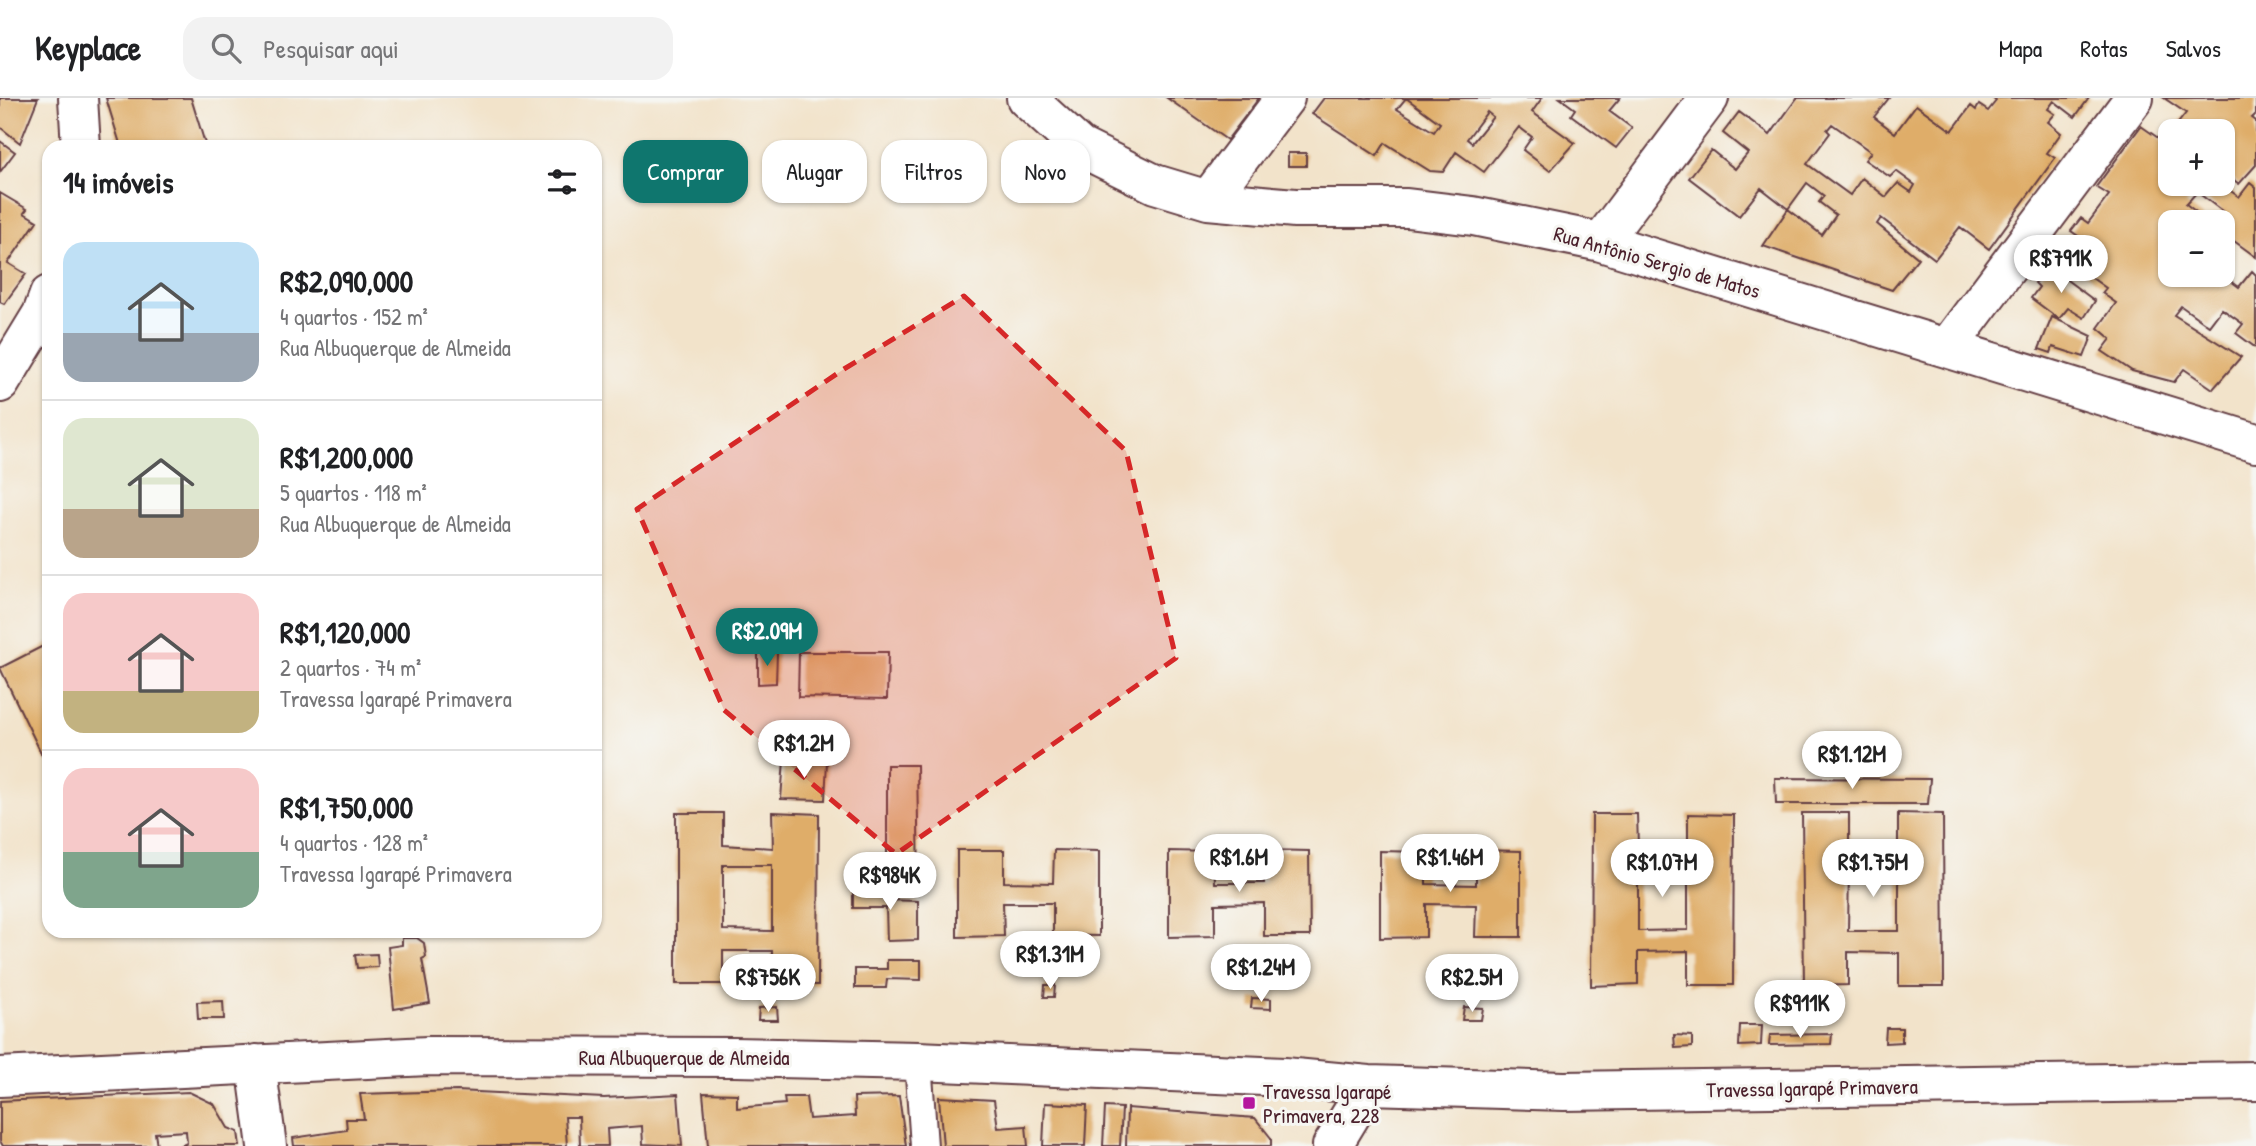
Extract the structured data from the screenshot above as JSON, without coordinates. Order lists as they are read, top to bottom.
{
  "streets": {
    "street": ["Rua Antônio Sergio de Matos", "Rua Albuquerque de Almeida", "Travessa Igarapé Primavera"]
  },
  "crossings": [
    ["Rua Albuquerque de Almeida", "Travessa Igarapé Primavera"]
  ],
  "places": {
    "transit": ["Travessa Igarapé Primavera, 228"]
  },
  "page": {
    "header": "Keyplace",
    "search": "Pesquisar aqui",
    "nav": ["Mapa", "Rotas", "Salvos"],
    "map_buttons": ["+", "−"],
    "chip": [
      "Comprar",
      "Alugar",
      "Filtros",
      "Novo"
    ],
    "heading": "14 imóveis",
    "list": [
      {
        "name": "R$2,090,000",
        "note": "4 quartos · 152 m² · Rua Albuquerque de Almeida"
      },
      {
        "name": "R$1,200,000",
        "note": "5 quartos · 118 m² · Rua Albuquerque de Almeida"
      },
      {
        "name": "R$1,120,000",
        "note": "2 quartos · 74 m² · Travessa Igarapé Primavera"
      },
      {
        "name": "R$1,750,000",
        "note": "4 quartos · 128 m² · Travessa Igarapé Primavera"
      }
    ],
    "price": [
      "R$791K",
      "R$2.09M",
      "R$1.2M",
      "R$1.12M",
      "R$1.6M",
      "R$1.46M",
      "R$1.07M",
      "R$1.75M",
      "R$984K",
      "R$1.31M",
      "R$1.24M",
      "R$756K",
      "R$2.5M",
      "R$911K"
    ]
  }
}
